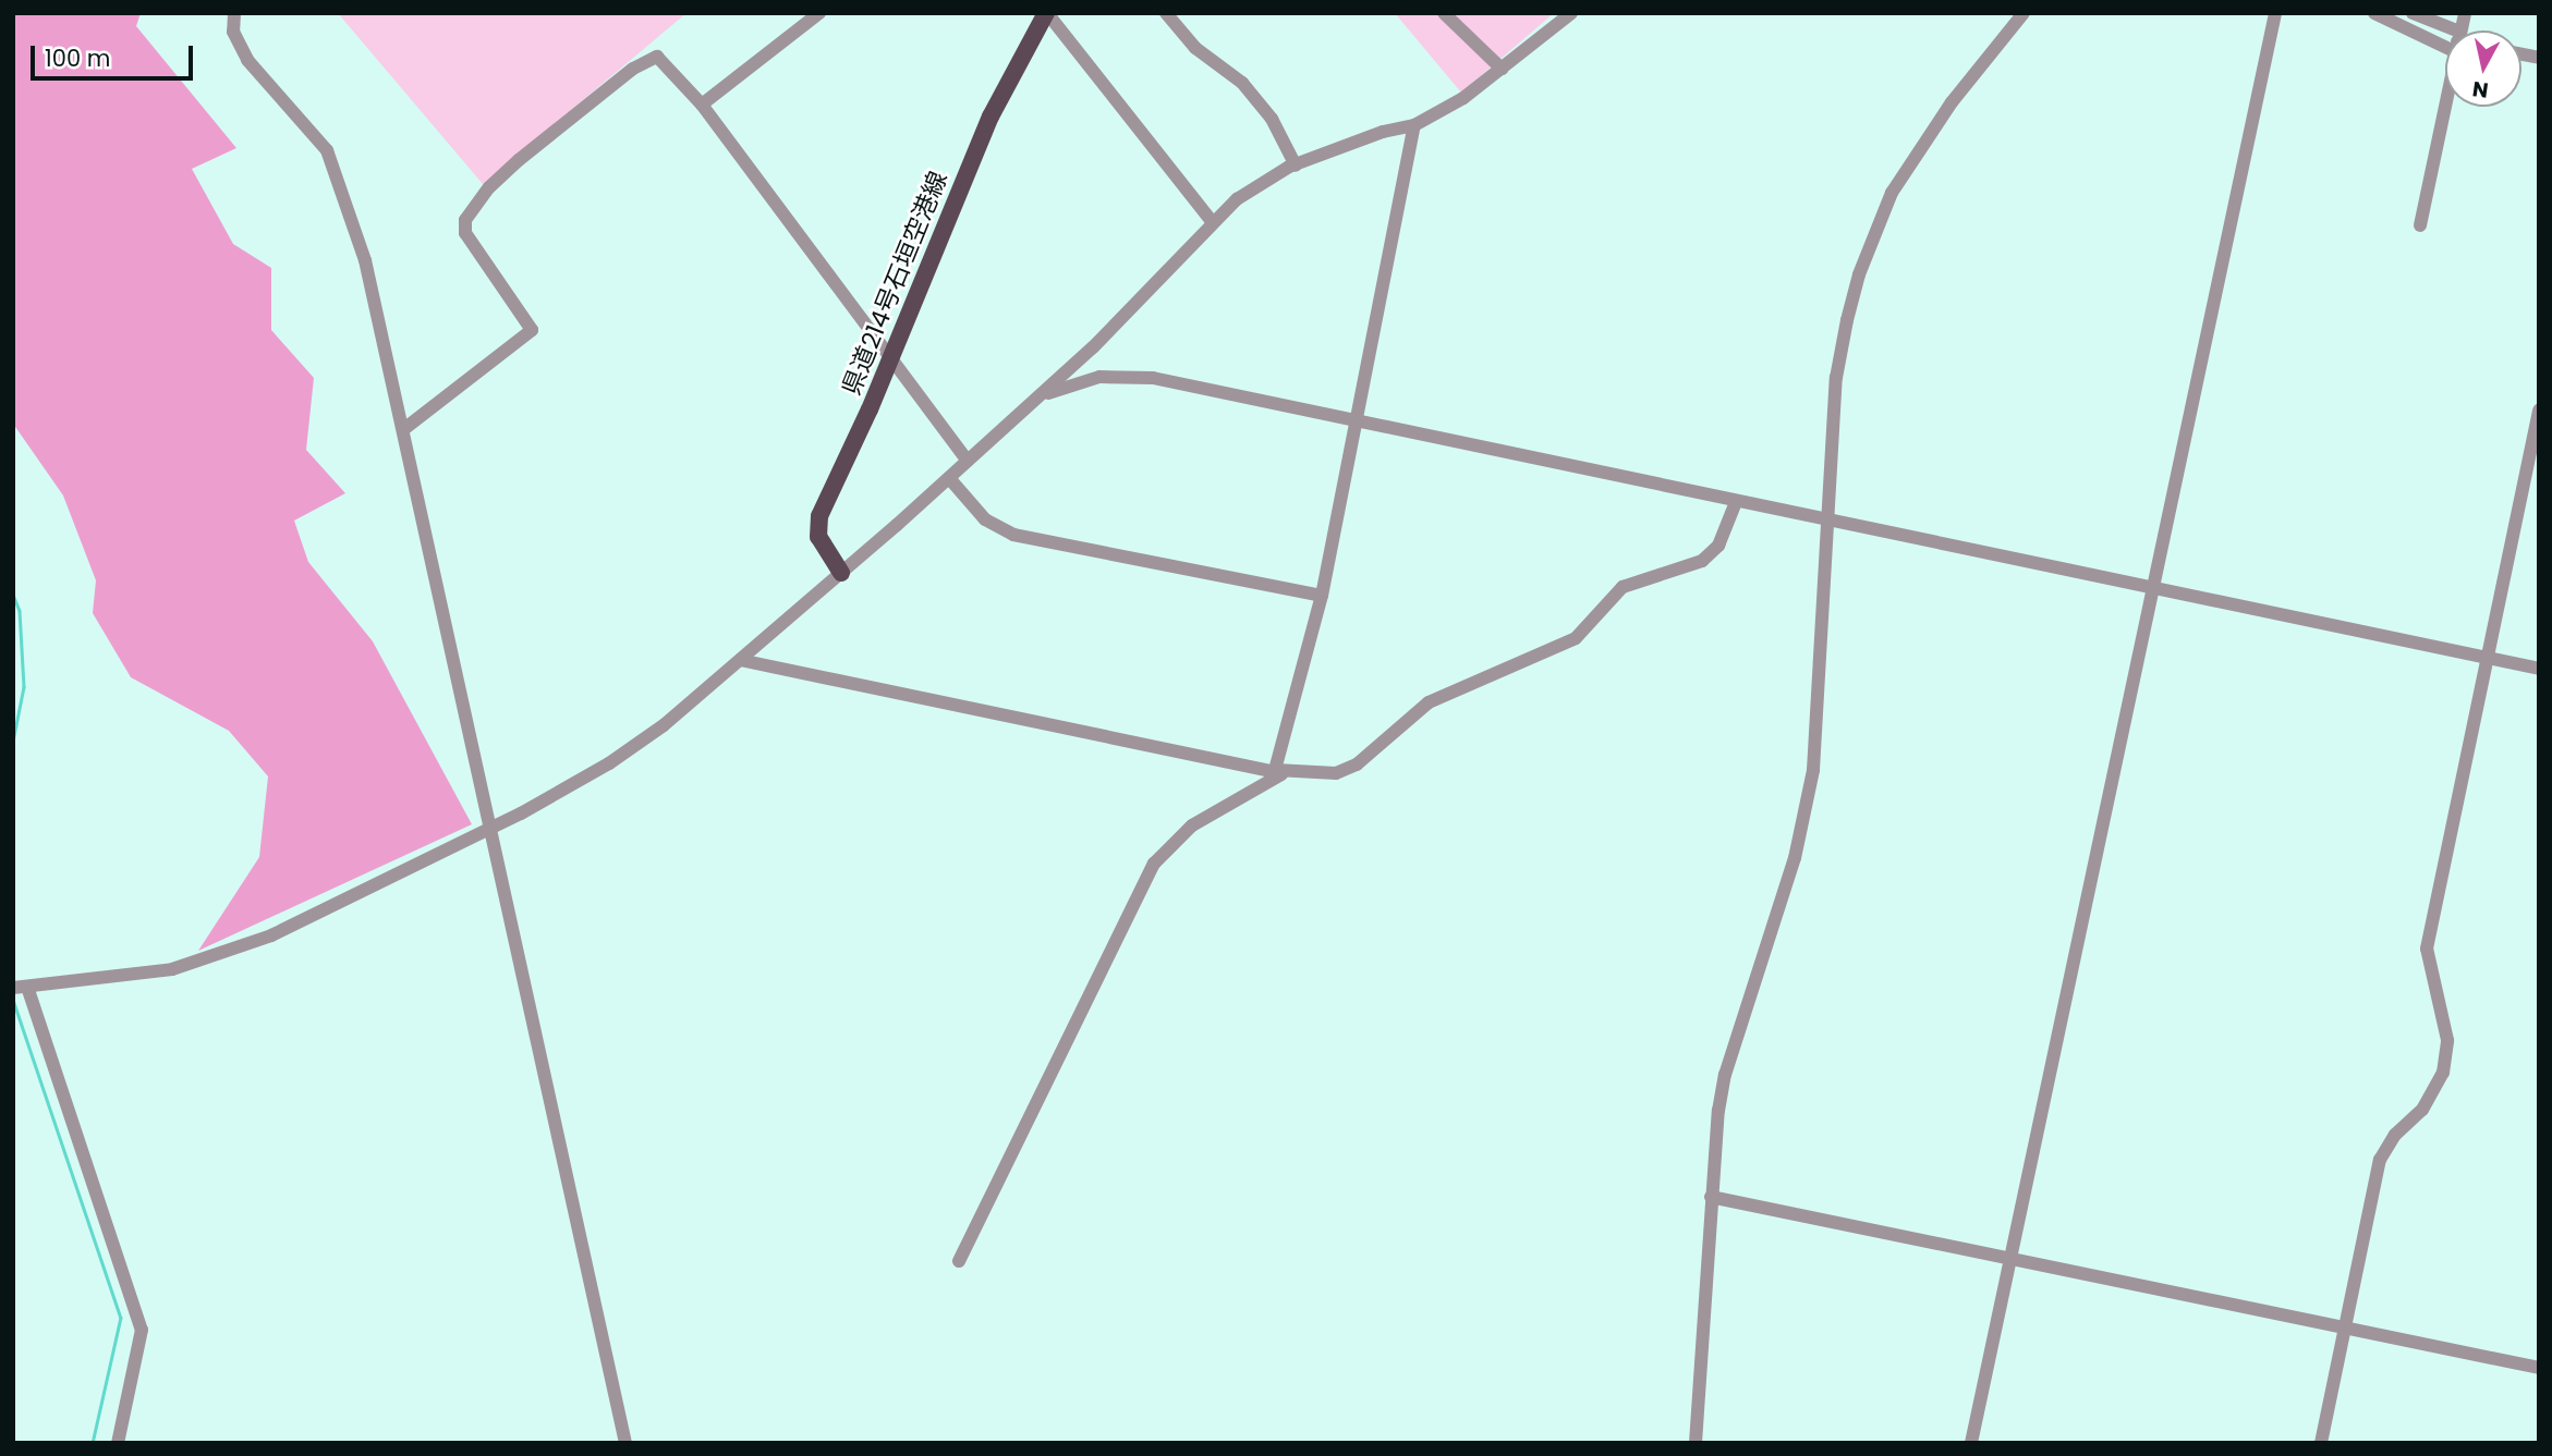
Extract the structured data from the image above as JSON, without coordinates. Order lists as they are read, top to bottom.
{
  "streets": {
    "main road": ["県道214号石垣空港線"]
  },
  "scale_bar": "100 m",
  "north": "bottom"
}
